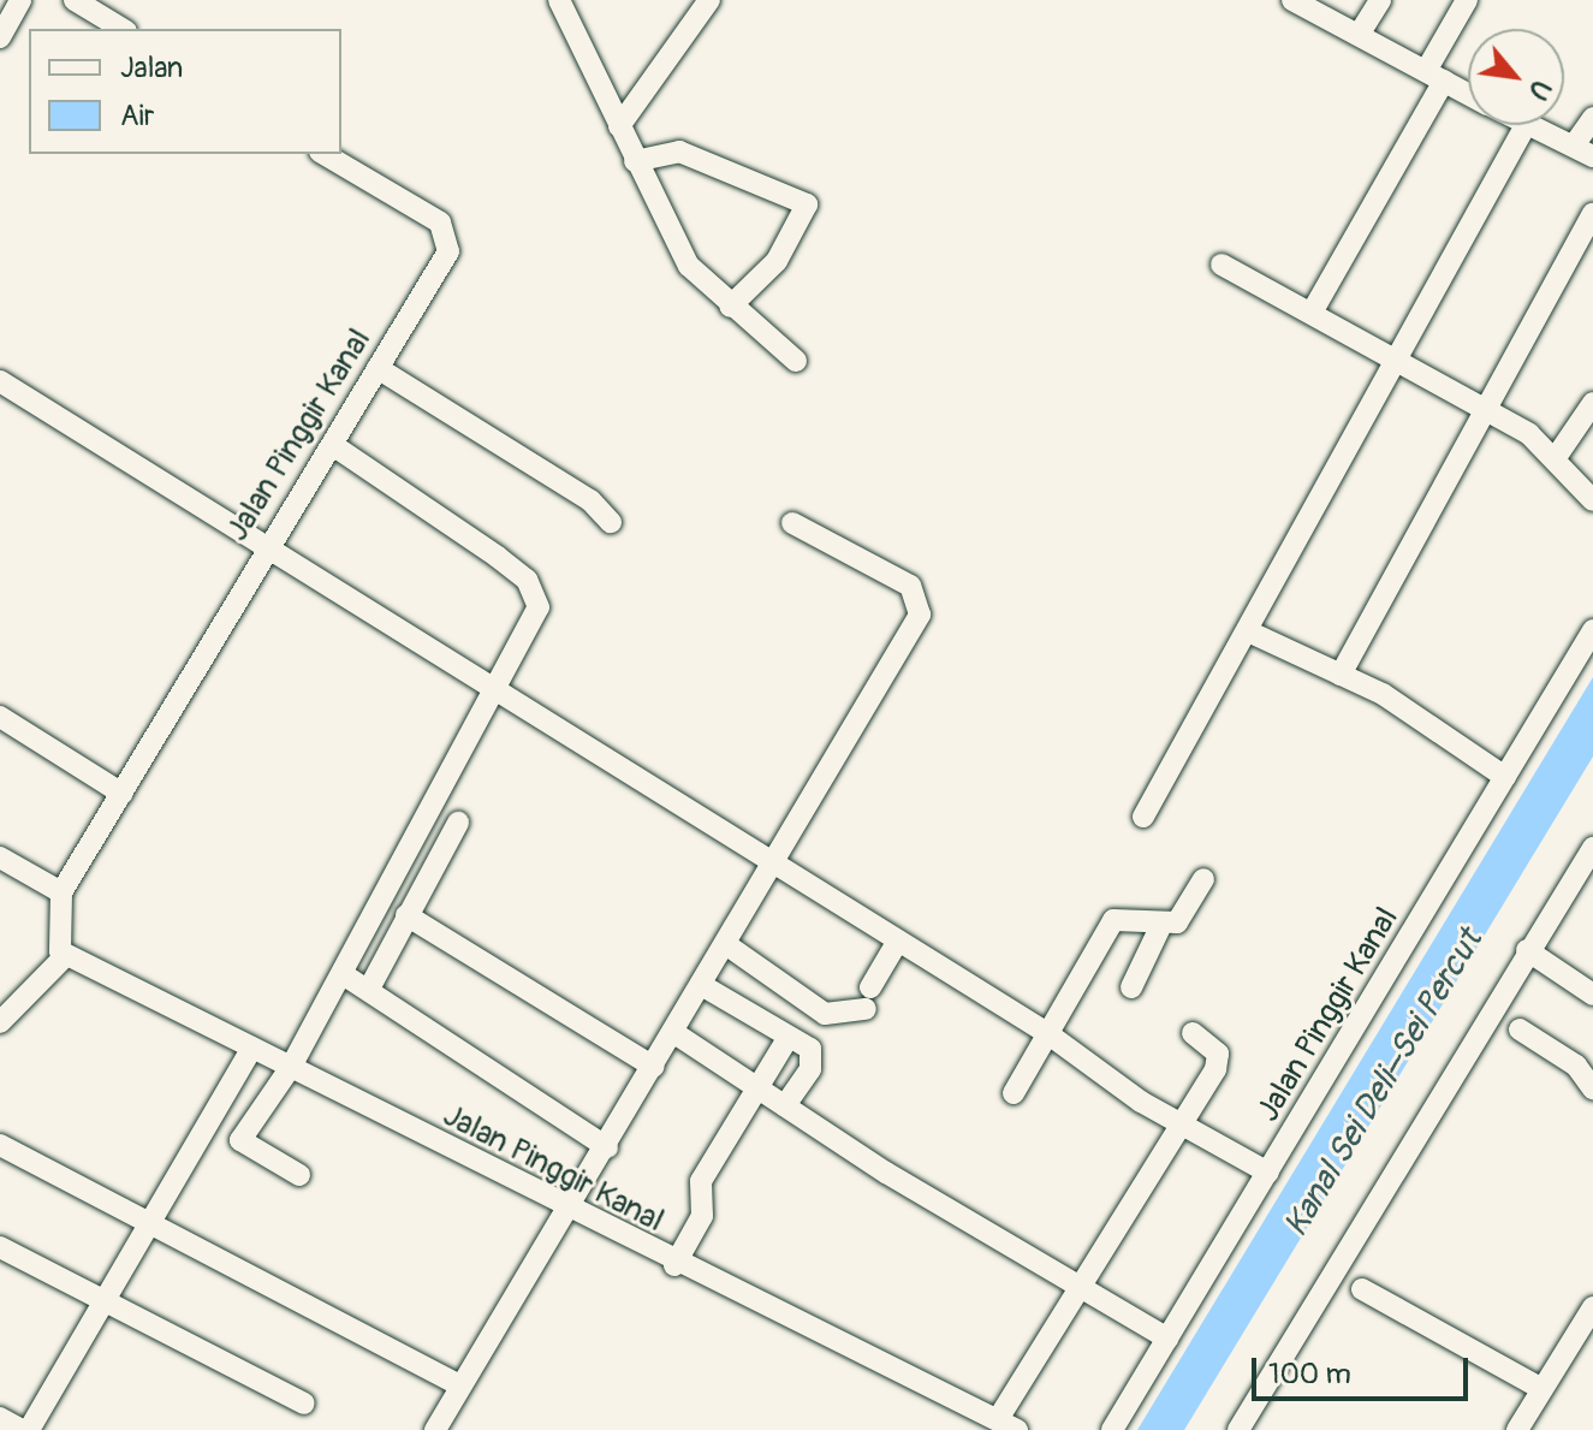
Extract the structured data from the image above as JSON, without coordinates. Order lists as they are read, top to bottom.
{
  "streets": {
    "street": ["Jalan Pinggir Kanal"]
  },
  "water": ["Kanal Sei Deli–Sei Percut"],
  "legend": ["Jalan", "Air"],
  "scale_bar": "100 m",
  "north": "bottom right"
}
